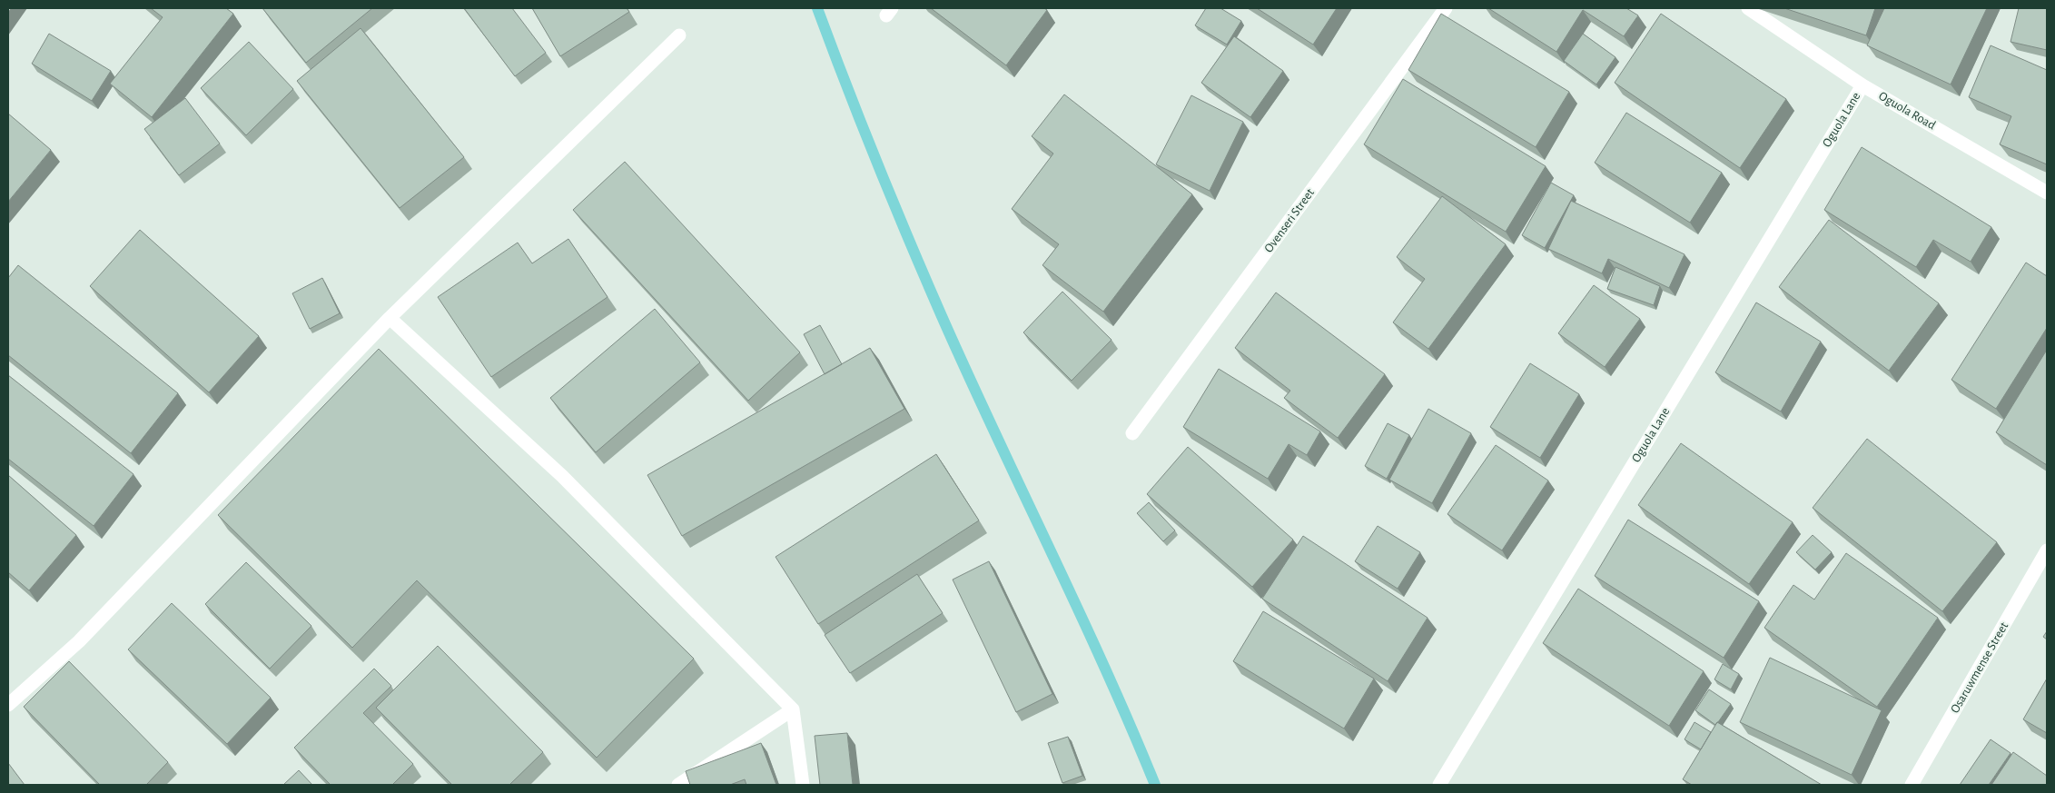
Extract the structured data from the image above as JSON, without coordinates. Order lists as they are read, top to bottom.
{
  "streets": {
    "street": [
      "Oguola Road",
      "Oguola Lane",
      "Ovenseri Street",
      "Osaruwmense Street"
    ]
  },
  "crossings": [
    ["Oguola Road", "Oguola Lane"]
  ]
}
